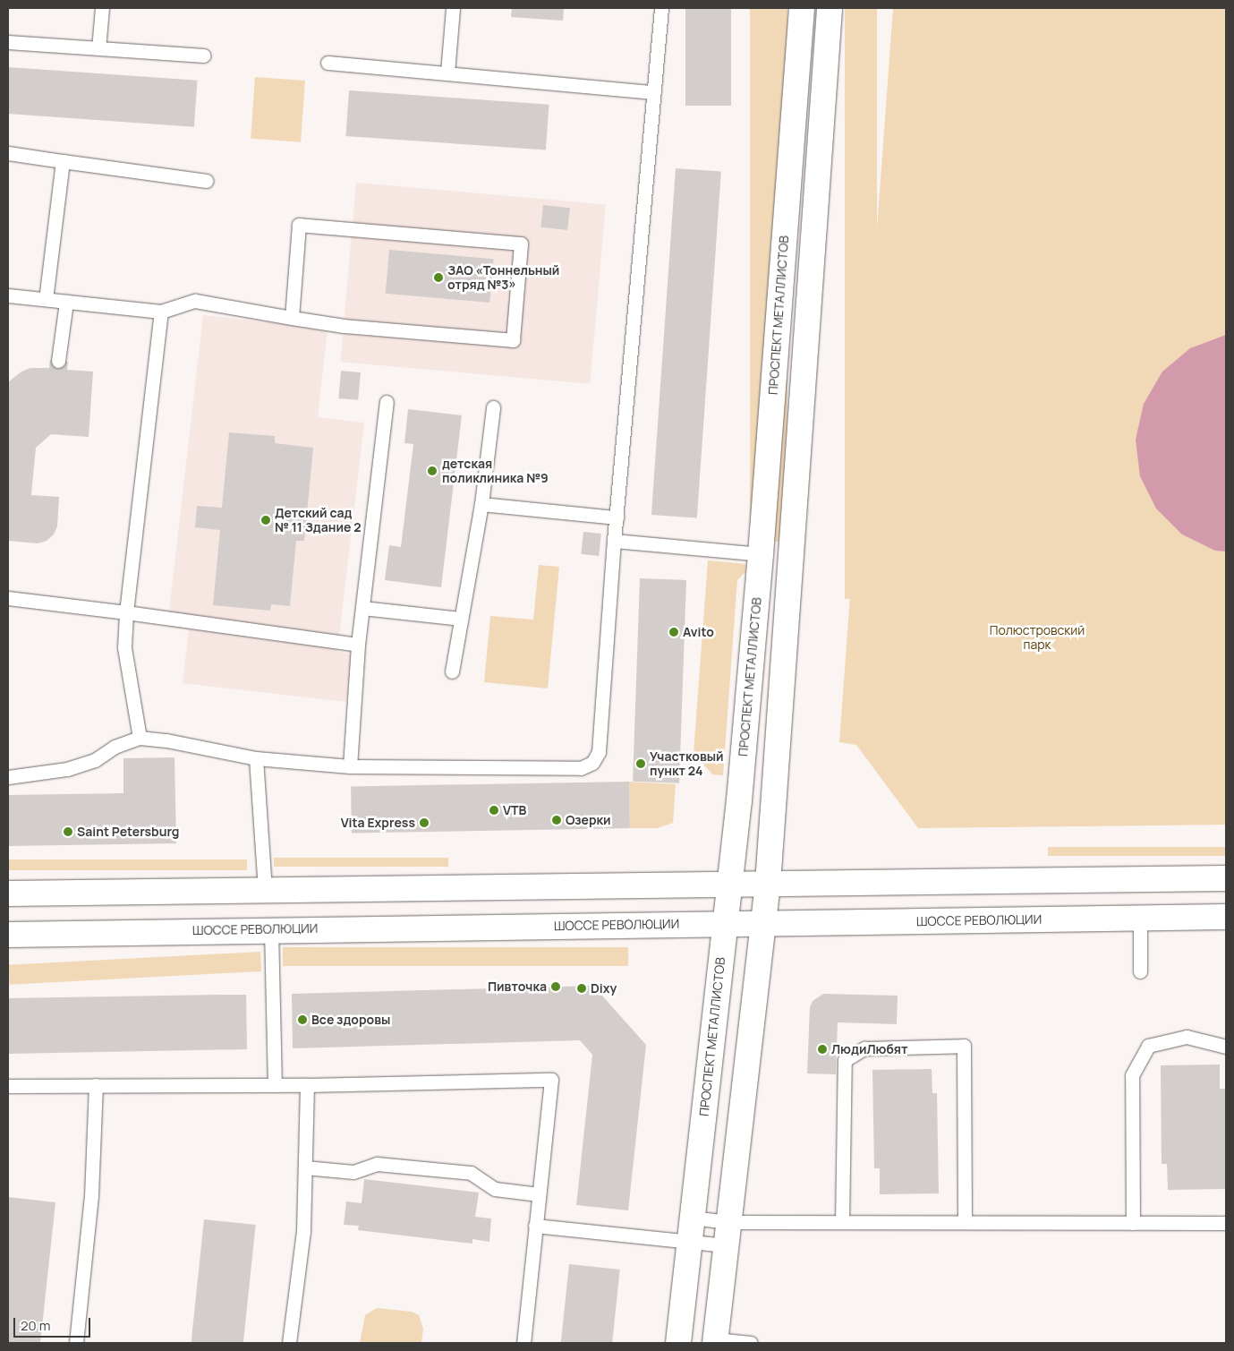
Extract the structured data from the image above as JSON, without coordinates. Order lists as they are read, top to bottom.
{
  "streets": {
    "street": ["ПРОСПЕКТ МЕТАЛЛИСТОВ", "ШОССЕ РЕВОЛЮЦИИ"]
  },
  "crossings": [
    ["ПРОСПЕКТ МЕТАЛЛИСТОВ", "ШОССЕ РЕВОЛЮЦИИ"]
  ],
  "parks": ["Полюстровский парк"],
  "places": [
    "ЗАО «Тоннельный отряд №3»",
    "детская поликлиника №9",
    "Детский сад № 11 Здание 2",
    "Avito",
    "Участковый пункт 24",
    "VTB",
    "Озерки",
    "Vita Express",
    "Saint Petersburg",
    "Пивточка",
    "Dixy",
    "Все здоровы",
    "ЛюдиЛюбят"
  ],
  "scale_bar": "20 m"
}
